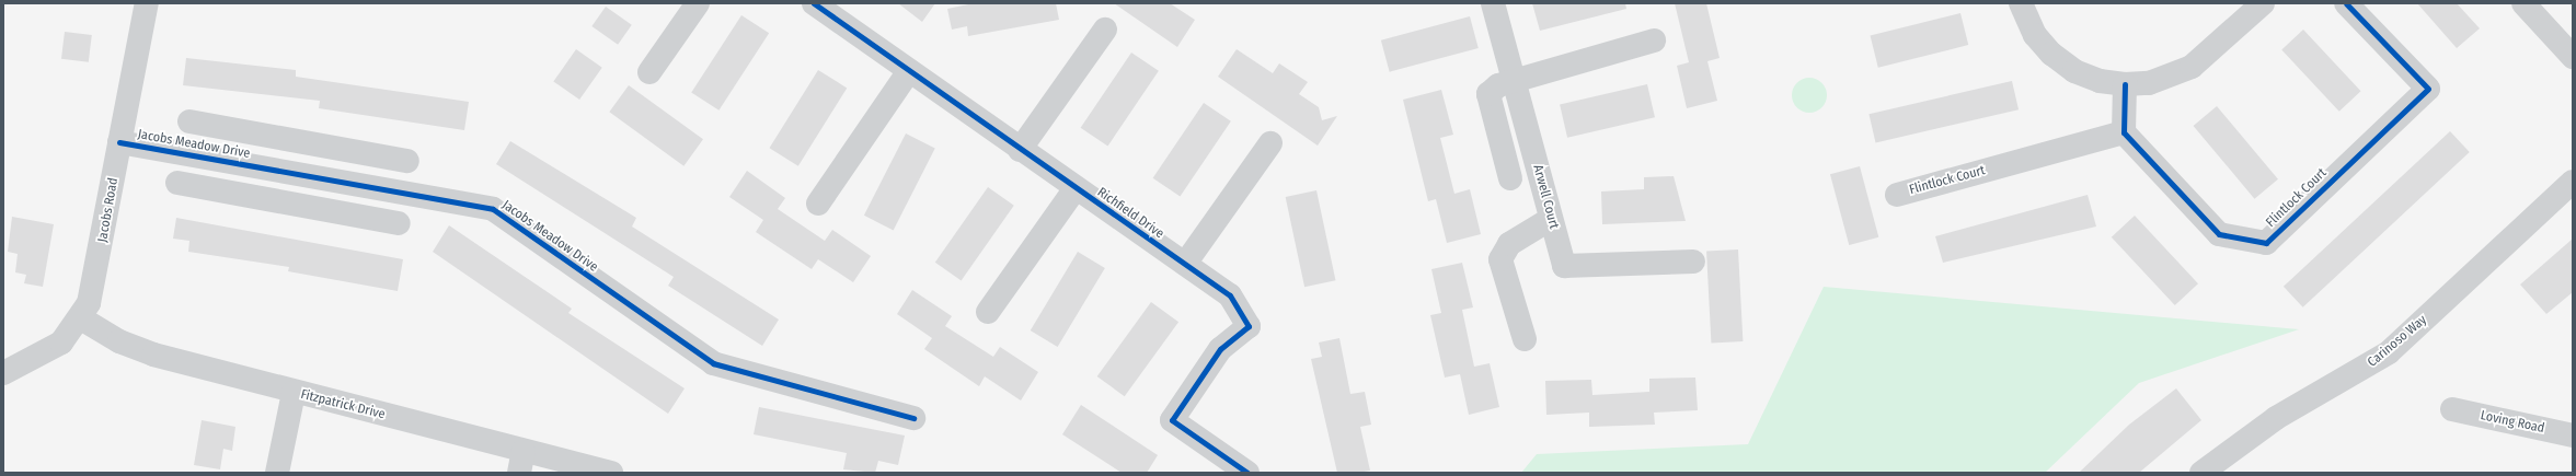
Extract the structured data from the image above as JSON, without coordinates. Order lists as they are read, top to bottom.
{
  "streets": {
    "street": [
      "Jacobs Meadow Drive",
      "Flintlock Court",
      "Arwell Court",
      "Jacobs Road",
      "Richfield Drive",
      "Carinoso Way",
      "Fitzpatrick Drive",
      "Loving Road"
    ]
  },
  "crossings": [
    ["Jacobs Meadow Drive", "Jacobs Road"],
    ["Jacobs Road", "Fitzpatrick Drive"]
  ]
}
